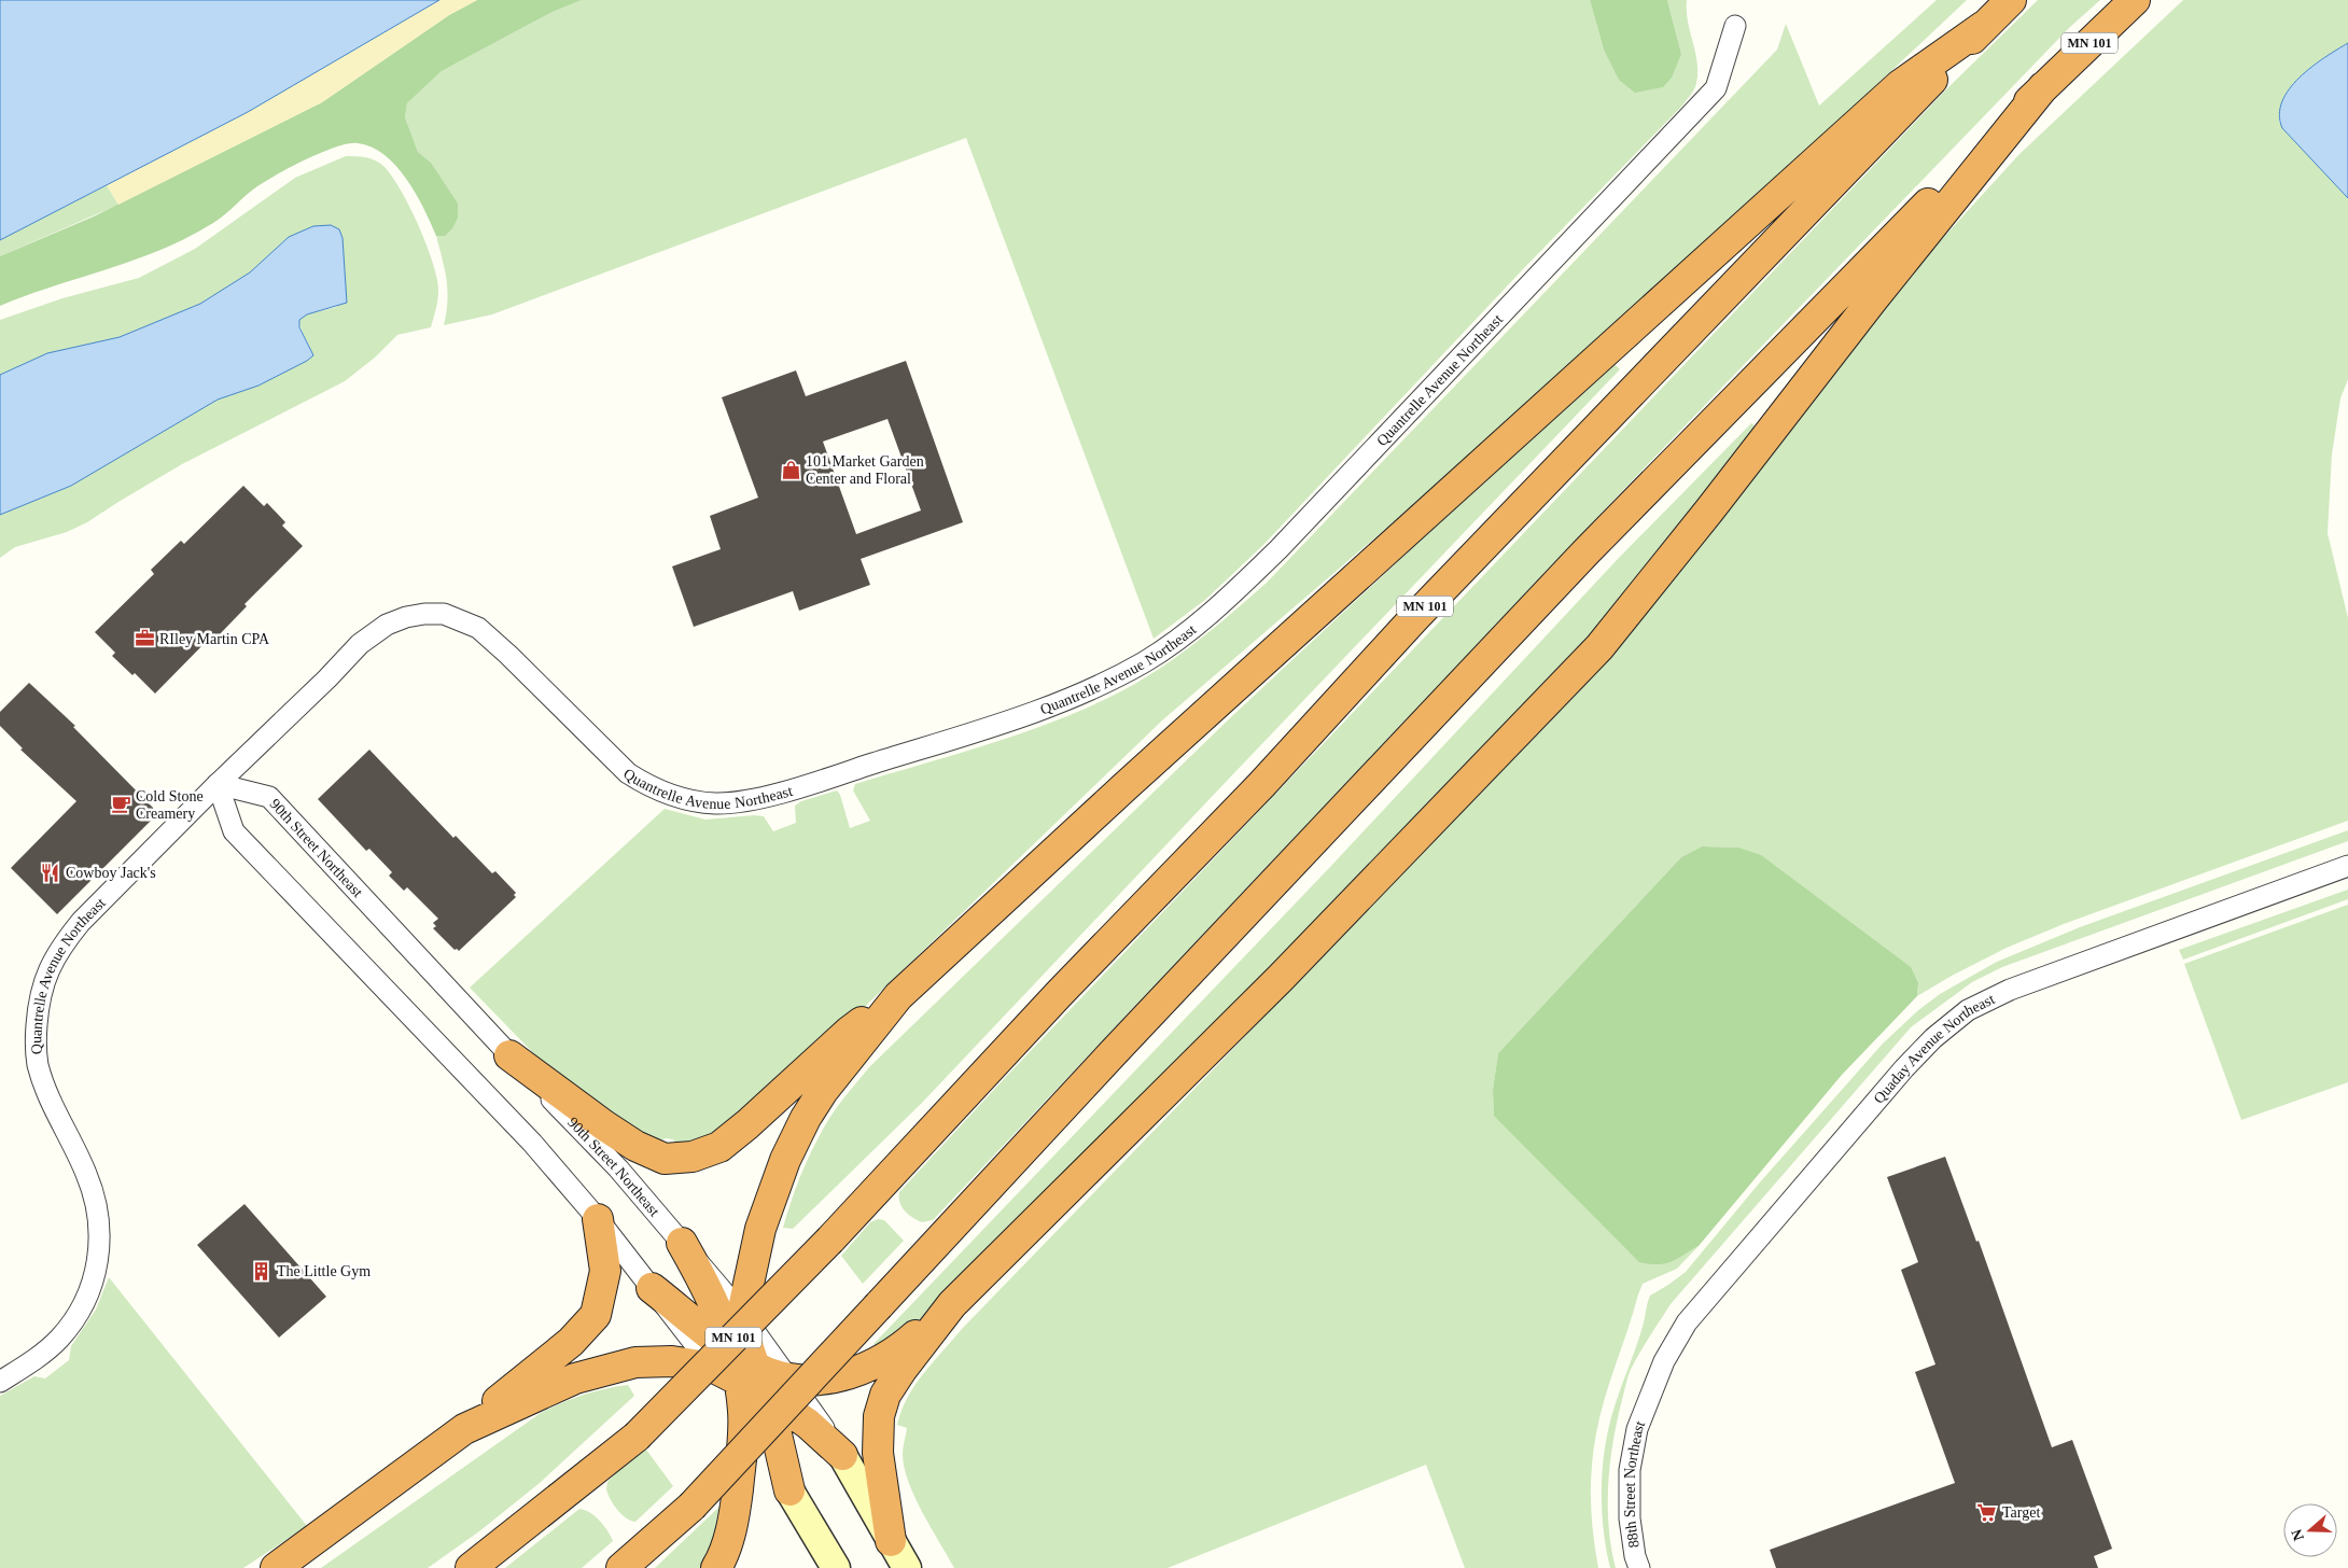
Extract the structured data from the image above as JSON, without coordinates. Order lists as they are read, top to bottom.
{
  "streets": {
    "highway": ["MN 101"],
    "main road": ["90th Street Northeast"],
    "street": ["Quantrelle Avenue Northeast", "Quaday Avenue Northeast", "88th Street Northeast"]
  },
  "crossings": [
    ["Quantrelle Avenue Northeast", "90th Street Northeast"],
    ["Quaday Avenue Northeast", "88th Street Northeast"]
  ],
  "places": {
    "shop": ["101 Market Garden Center and Floral"],
    "office": ["RIley Martin CPA"],
    "cafe": ["Cold Stone Creamery"],
    "restaurant": ["Cowboy Jack's"],
    "building": ["The Little Gym"],
    "supermarket": ["Target"]
  },
  "north": "left"
}
